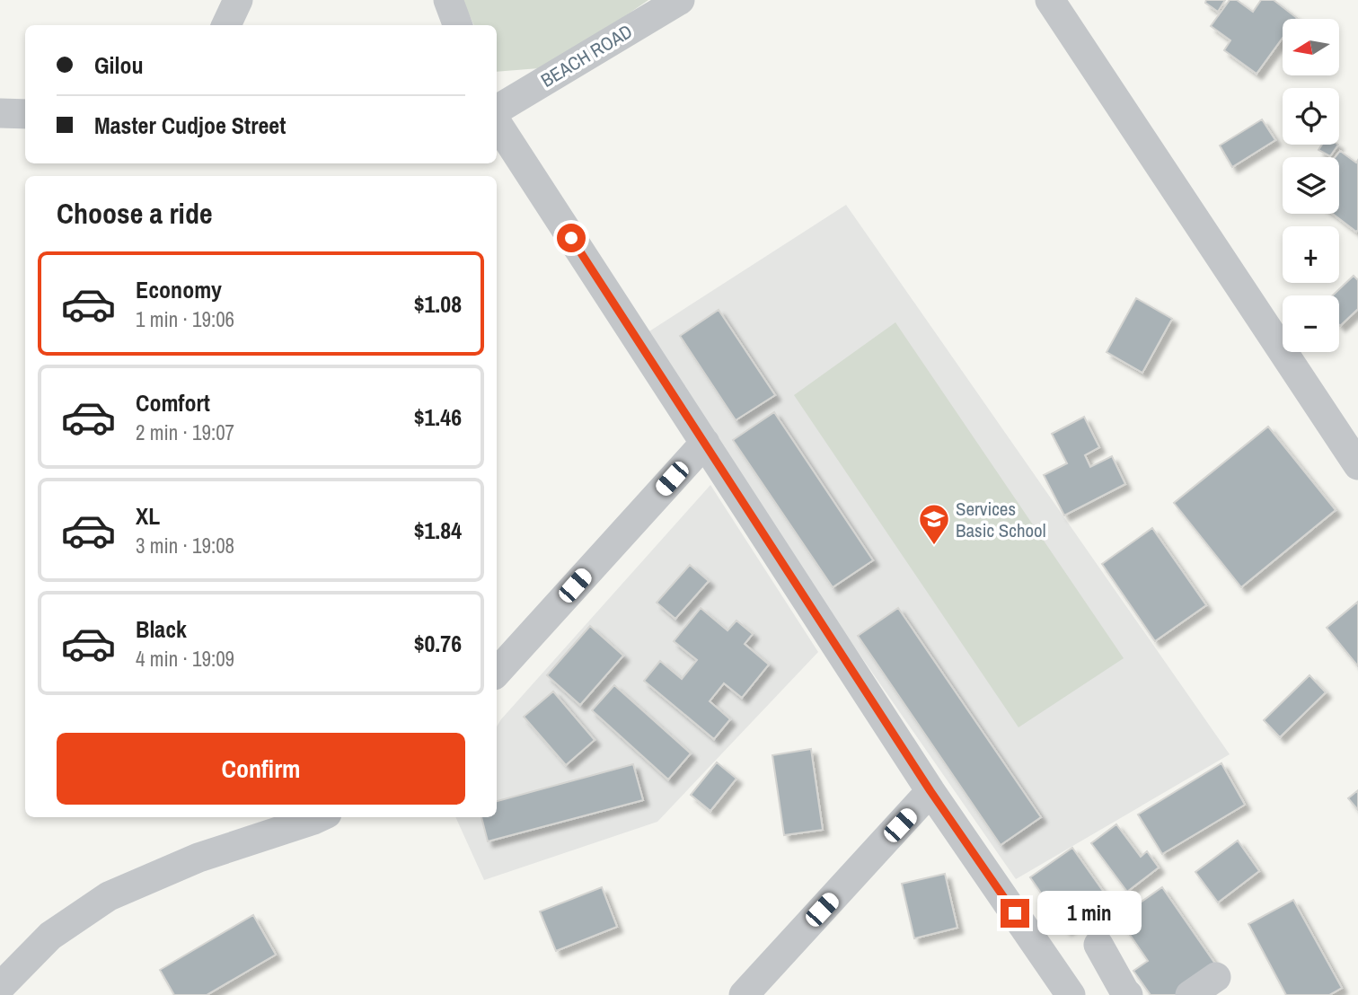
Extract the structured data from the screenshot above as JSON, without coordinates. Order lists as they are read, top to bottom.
{
  "streets": {
    "street": ["BEACH ROAD"]
  },
  "places": {
    "school or university": ["Services Basic School"]
  },
  "north": "left",
  "page": {
    "map_buttons": ["+", "−"],
    "banner": ["Gilou", "Master Cudjoe Street"],
    "heading": "Choose a ride",
    "list": [
      {
        "name": "Economy",
        "note": "1 min · 19:06",
        "value": "$1.08"
      },
      {
        "name": "Comfort",
        "note": "2 min · 19:07",
        "value": "$1.46"
      },
      {
        "name": "XL",
        "note": "3 min · 19:08",
        "value": "$1.84"
      },
      {
        "name": "Black",
        "note": "4 min · 19:09",
        "value": "$0.76"
      }
    ],
    "buttons": "Confirm",
    "bubble": "1 min"
  }
}
